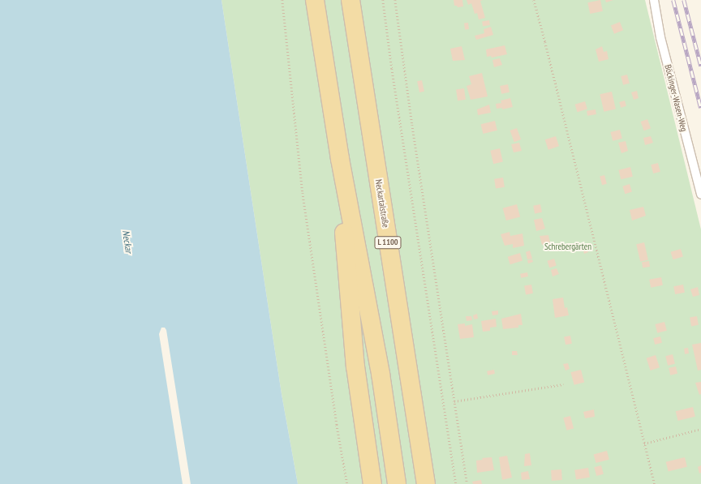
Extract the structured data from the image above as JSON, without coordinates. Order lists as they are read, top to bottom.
{
  "streets": {
    "main road": ["Neckartalstraße", "L 1100"],
    "lane": ["Böckinger-Wasen-Weg"]
  },
  "water": ["Neckar"],
  "parks": ["Schrebergärten"]
}
